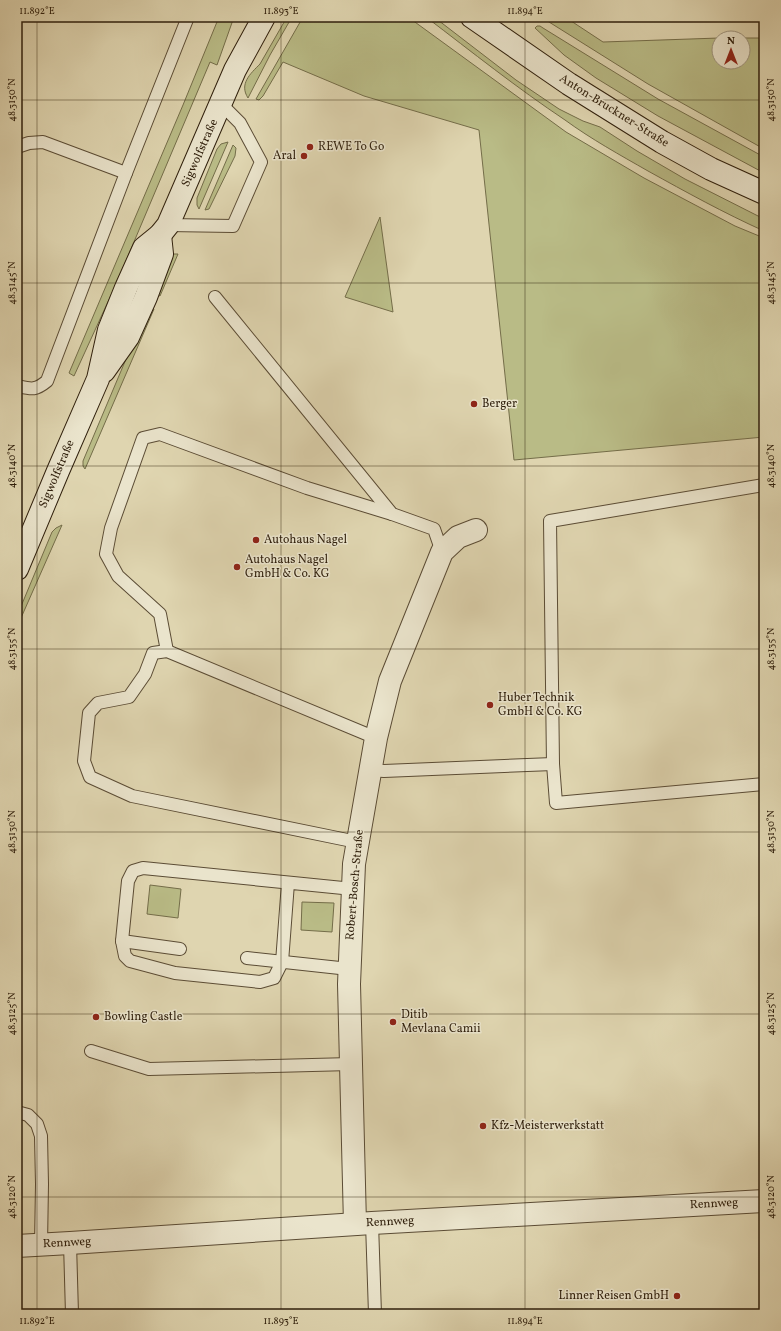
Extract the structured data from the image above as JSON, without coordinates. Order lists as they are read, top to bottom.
{
  "streets": {
    "street": [
      "Anton-Bruckner-Straße",
      "Sigwolfstraße",
      "Robert-Bosch-Straße",
      "Rennweg"
    ]
  },
  "crossings": [
    ["Robert-Bosch-Straße", "Rennweg"]
  ],
  "places": [
    "REWE To Go",
    "Aral",
    "Berger",
    "Autohaus Nagel",
    "Autohaus Nagel GmbH & Co. KG",
    "Huber Technik GmbH & Co. KG",
    "Bowling Castle",
    "Ditib Mevlana Camii",
    "Kfz-Meisterwerkstatt",
    "Linner Reisen GmbH"
  ],
  "north": "top",
  "coordinates": [
    "11.892°E",
    "11.893°E",
    "11.894°E",
    "48.3150°N",
    "48.3145°N",
    "48.3140°N",
    "48.3135°N",
    "48.3130°N",
    "48.3125°N",
    "48.3120°N"
  ]
}
